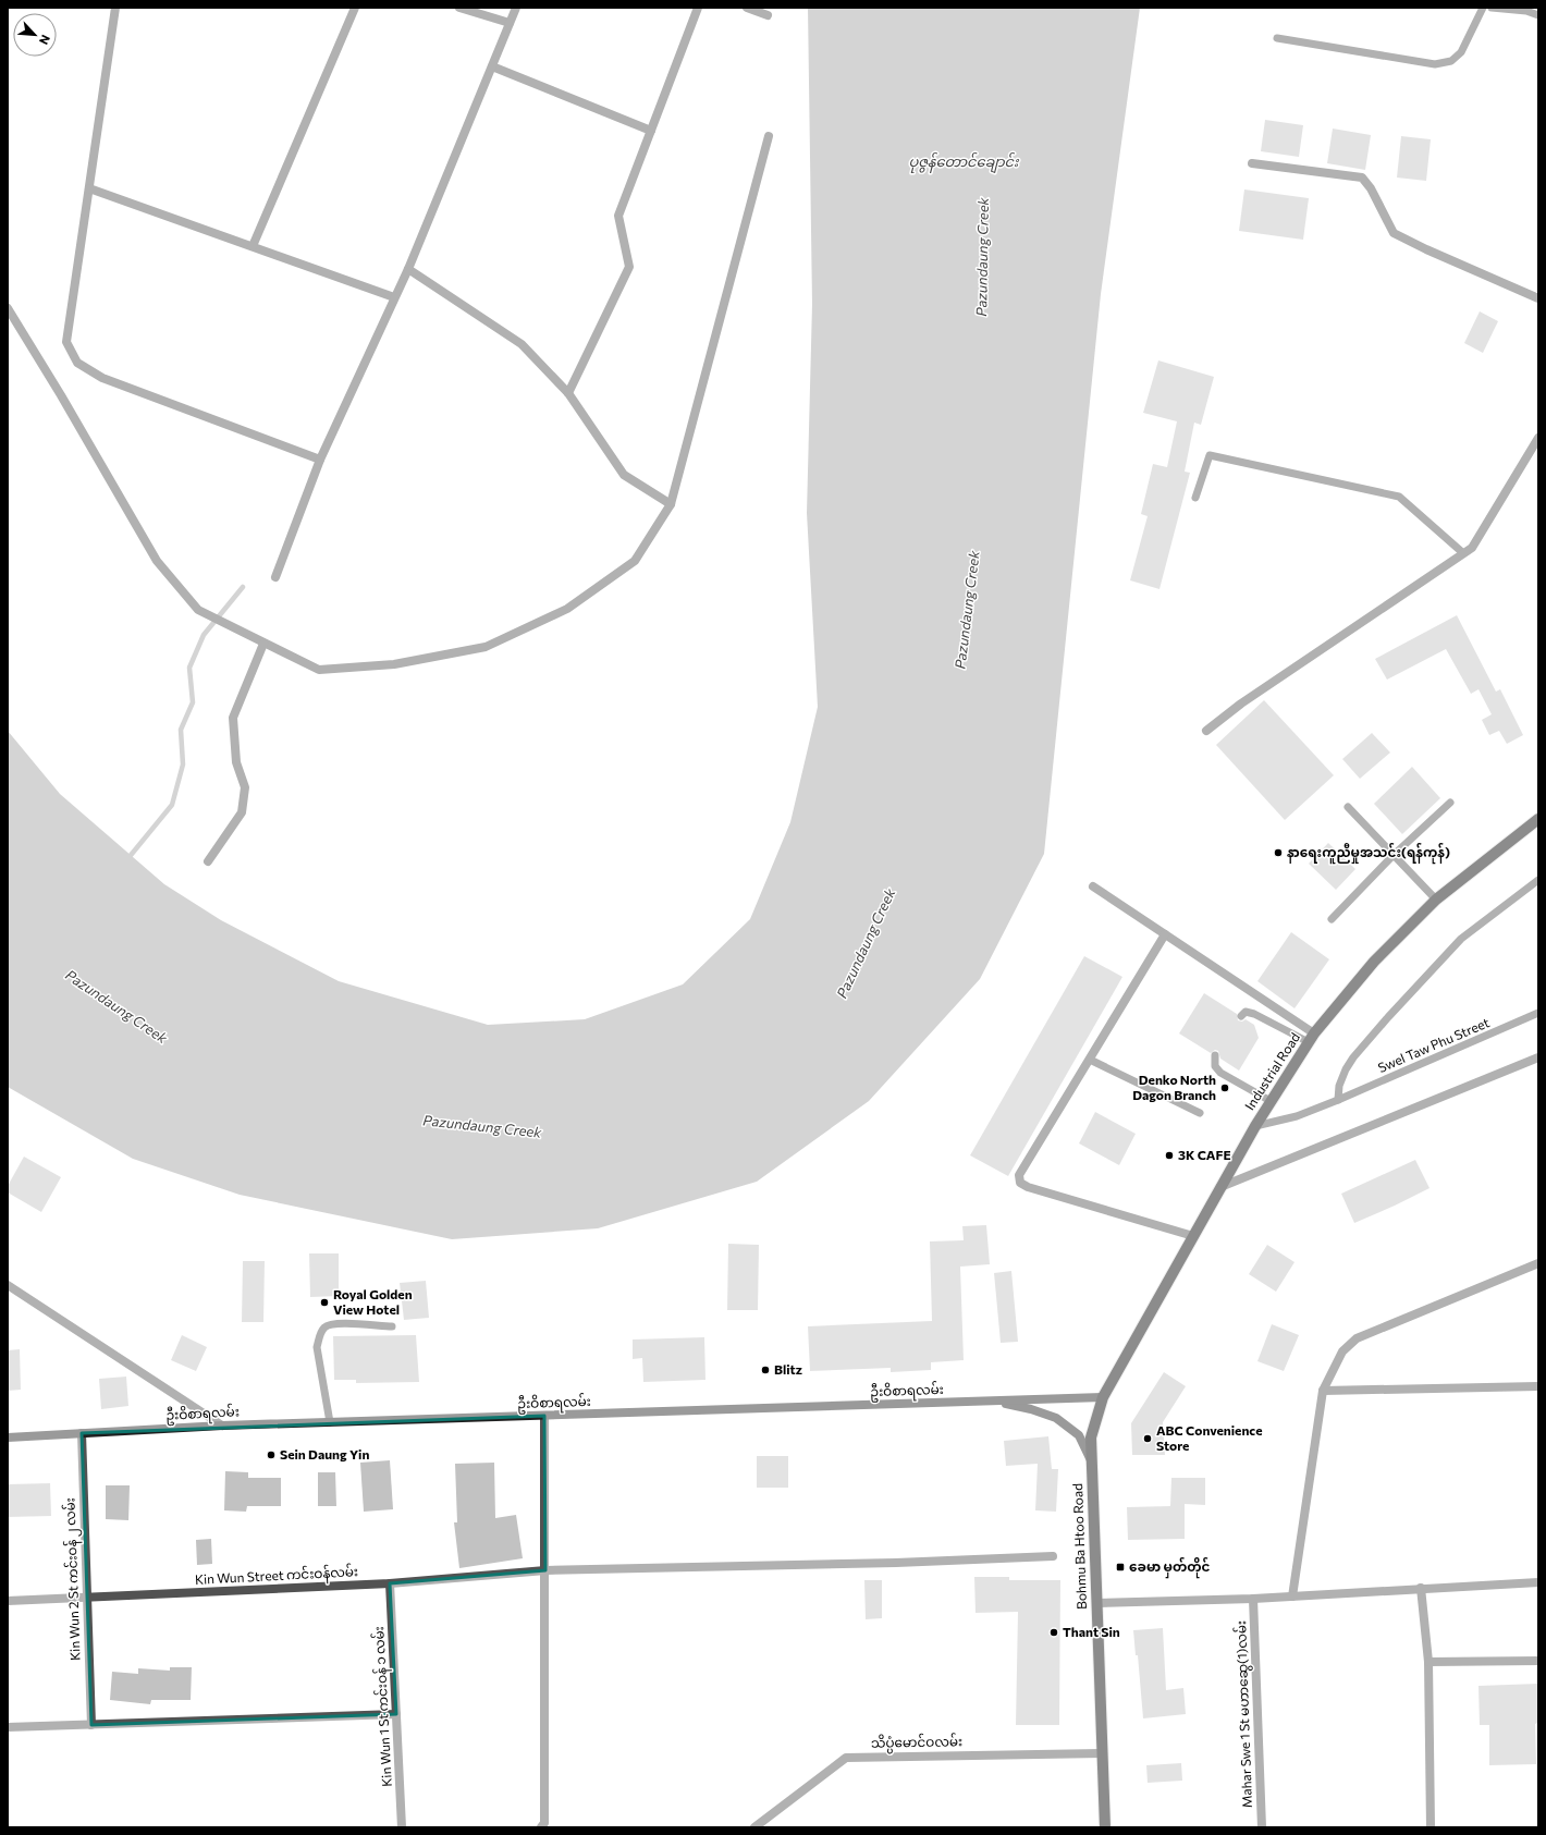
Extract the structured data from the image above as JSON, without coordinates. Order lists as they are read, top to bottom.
{
  "streets": {
    "main road": ["Industrial Road", "ဦးဝိစာရလမ်း", "Bohmu Ba Htoo Road"],
    "street": [
      "Kin Wun Street ကင်းဝန်လမ်း",
      "Kin Wun 2 St ကင်းဝန် ၂ လမ်း",
      "Kin Wun 1 St ကင်းဝန် ၁ လမ်း",
      "Mahar Swe 1 St မဟာဆွေ(1)လမ်း",
      "သိပ္ပံမောင်ဝလမ်း"
    ],
    "lane": ["Swel Taw Phu Street"]
  },
  "crossings": [
    ["Swel Taw Phu Street", "Industrial Road"],
    ["Industrial Road", "ဦးဝိစာရလမ်း"],
    ["Industrial Road", "Bohmu Ba Htoo Road"],
    ["ဦးဝိစာရလမ်း", "Bohmu Ba Htoo Road"],
    ["ဦးဝိစာရလမ်း", "Kin Wun 2 St ကင်းဝန် ၂ လမ်း"],
    ["Bohmu Ba Htoo Road", "သိပ္ပံမောင်ဝလမ်း"],
    ["Kin Wun Street ကင်းဝန်လမ်း", "Kin Wun 2 St ကင်းဝန် ၂ လမ်း"],
    ["Kin Wun Street ကင်းဝန်လမ်း", "Kin Wun 1 St ကင်းဝန် ၁ လမ်း"]
  ],
  "water": ["ပုဇွန်တောင်ချောင်း", "Pazundaung Creek"],
  "places": {
    "other": [
      "နာရေးကူညီမှုအသင်း(ရန်ကုန်)",
      "Denko North Dagon Branch",
      "3K CAFE",
      "Royal Golden View Hotel",
      "Blitz",
      "ABC Convenience Store",
      "Sein Daung Yin",
      "Thant Sin"
    ],
    "transit": ["ခေမာ မှတ်တိုင်"]
  },
  "north": "bottom right"
}
